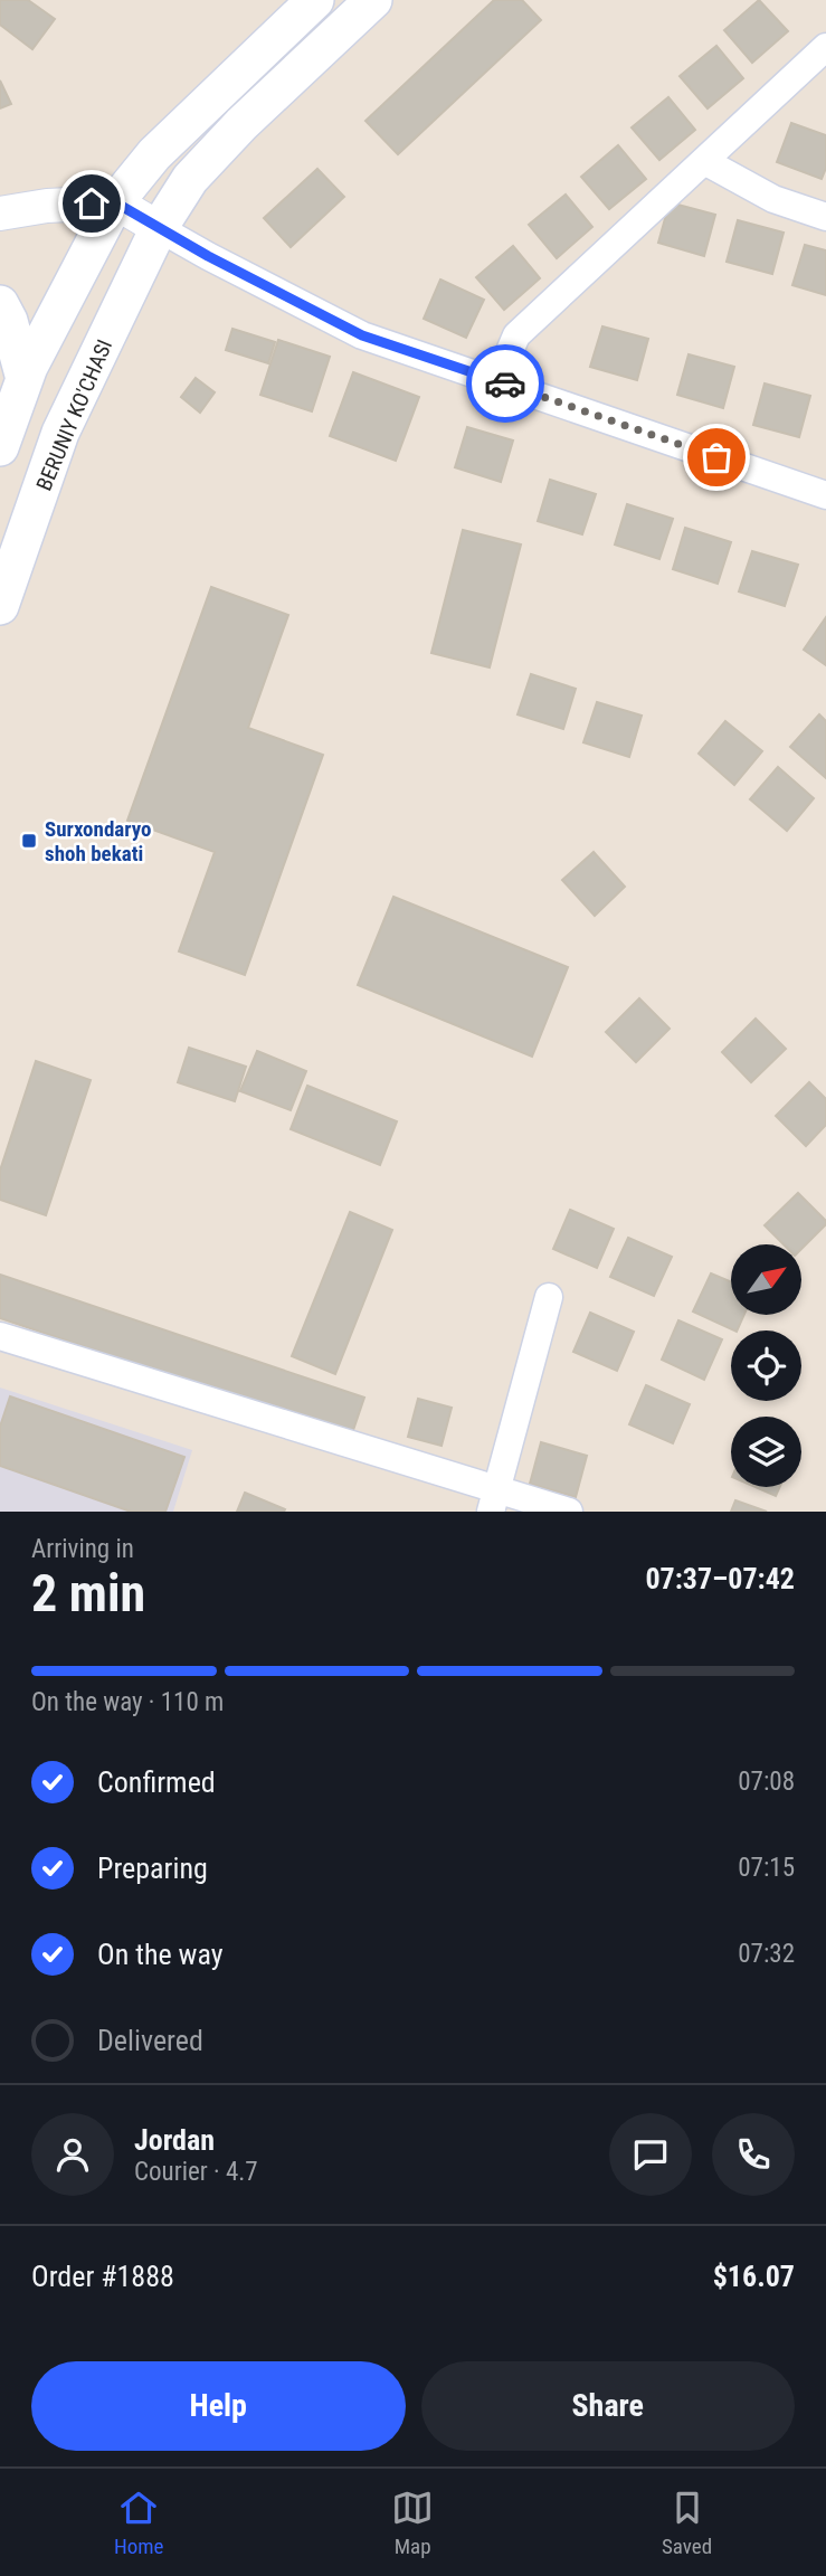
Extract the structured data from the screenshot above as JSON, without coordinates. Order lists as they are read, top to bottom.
{
  "streets": {
    "main road": ["BERUNIY KO'CHASI"]
  },
  "places": {
    "transit": ["Surxondaryo shoh bekati"]
  },
  "north": "top right",
  "page": {
    "heading": ["2 min", "Arriving in", "07:37–07:42"],
    "panel": [
      "Jordan",
      "Courier · 4.7",
      "Order #1888",
      "$16.07"
    ],
    "bar": "On the way · 110 m",
    "list": [
      ["Confirmed", "07:08"],
      ["Preparing", "07:15"],
      ["On the way", "07:32"],
      "Delivered"
    ],
    "buttons": ["Help", "Share"],
    "tabs": ["Home", "Map", "Saved"]
  }
}
